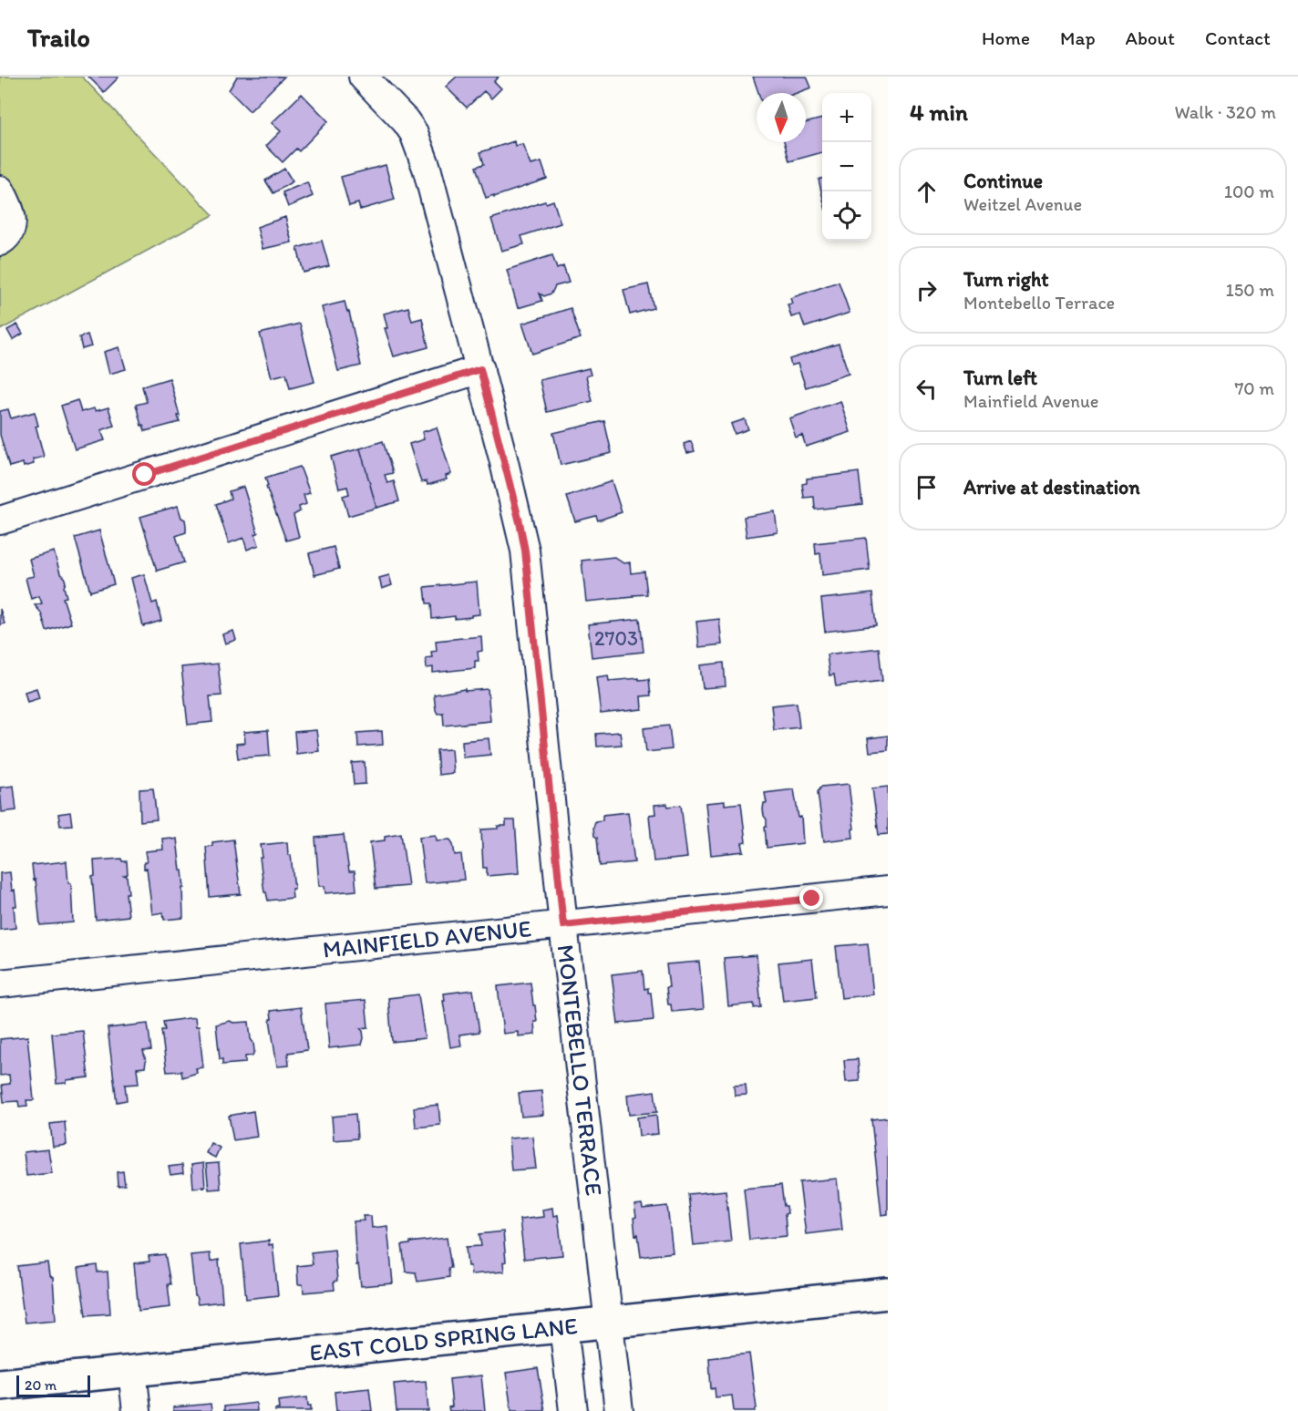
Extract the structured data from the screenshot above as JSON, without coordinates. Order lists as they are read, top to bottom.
{
  "streets": {
    "main road": ["EAST COLD SPRING LANE"],
    "street": ["MAINFIELD AVENUE", "MONTEBELLO TERRACE"]
  },
  "crossings": [
    ["MAINFIELD AVENUE", "MONTEBELLO TERRACE"],
    ["MONTEBELLO TERRACE", "EAST COLD SPRING LANE"]
  ],
  "house_numbers": ["2703"],
  "scale_bar": "20 m",
  "north": "bottom",
  "page": {
    "header": "Trailo",
    "nav": [
      "Home",
      "Map",
      "About",
      "Contact"
    ],
    "heading": ["4 min", "Walk · 320 m"],
    "map_buttons": ["+", "−"],
    "list": [
      ["Continue", "Weitzel Avenue", "100 m"],
      ["Turn right", "Montebello Terrace", "150 m"],
      ["Turn left", "Mainfield Avenue", "70 m"],
      "Arrive at destination"
    ],
    "scale": "20 m"
  }
}
